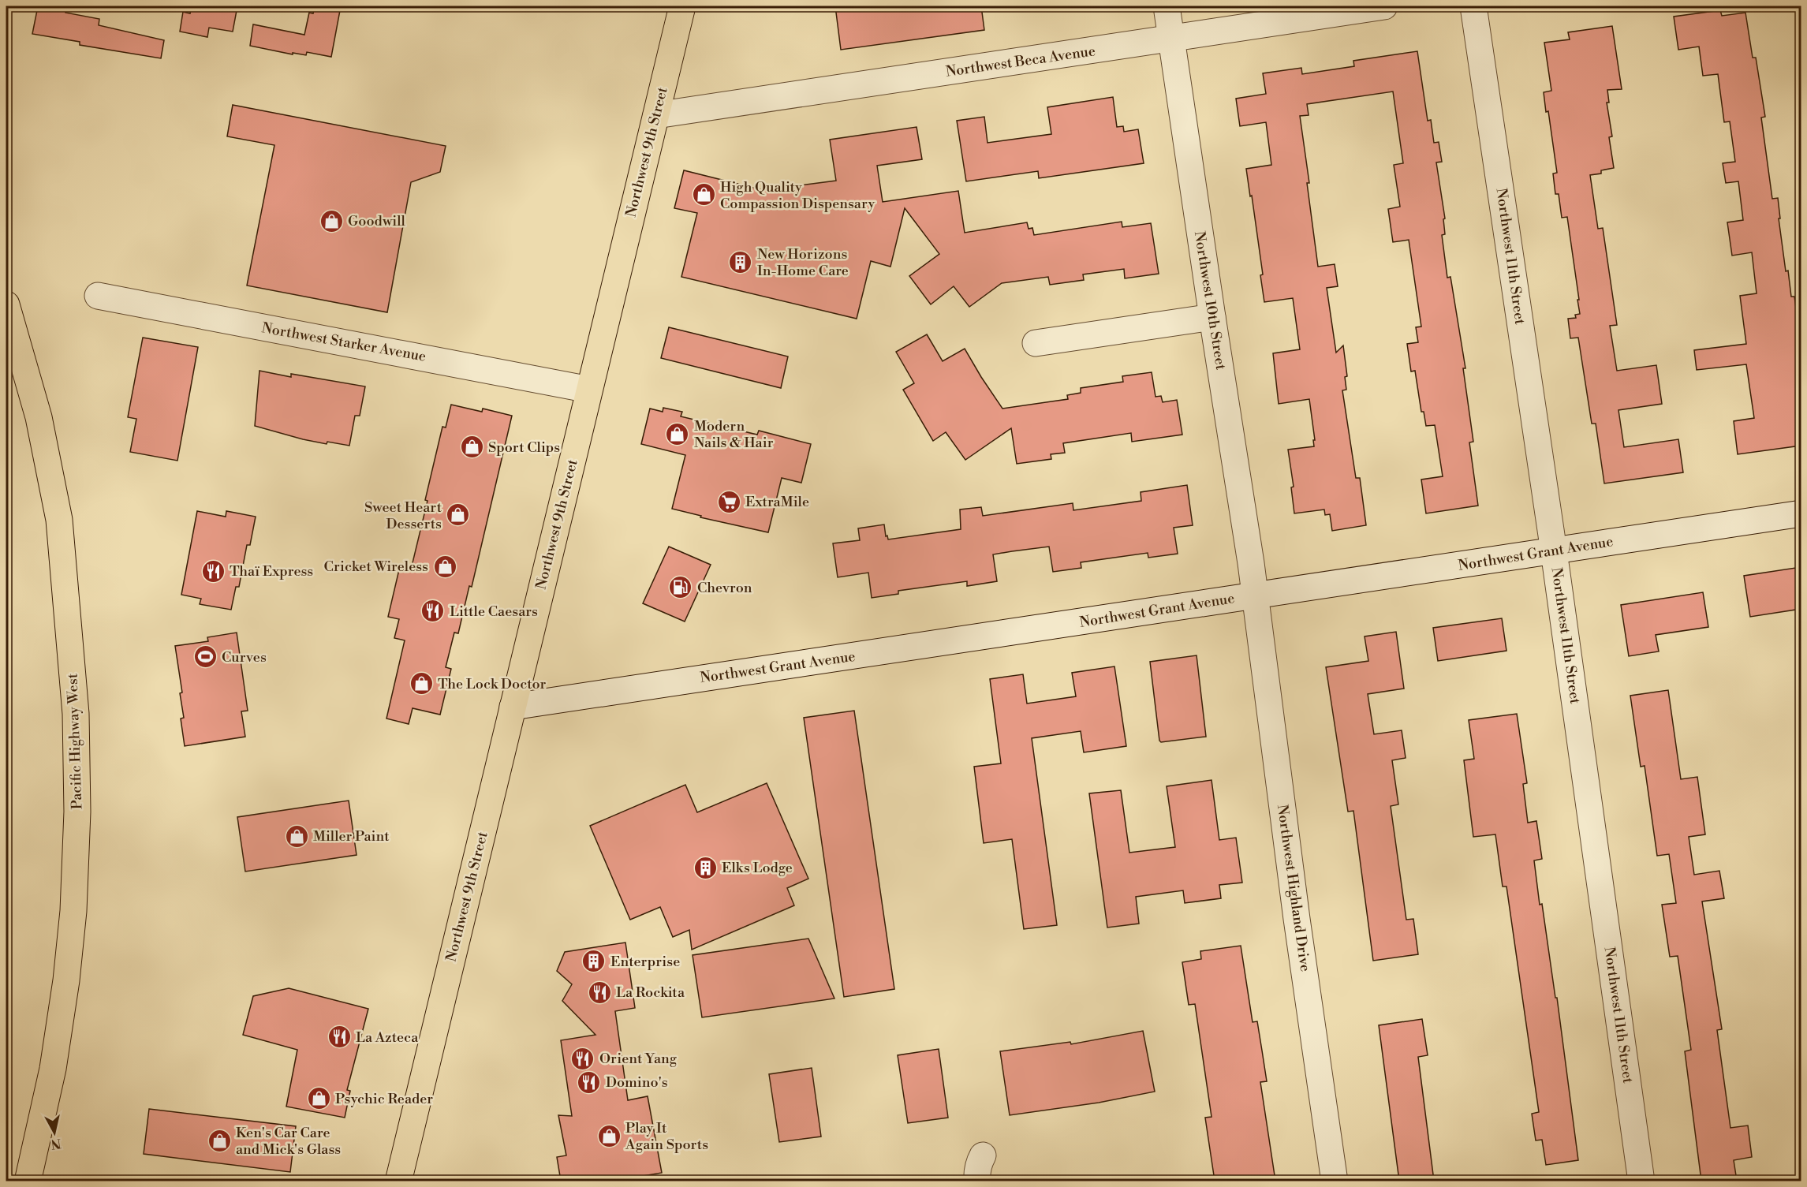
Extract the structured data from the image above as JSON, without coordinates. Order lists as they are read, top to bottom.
{
  "streets": {
    "main road": ["Northwest 9th Street", "Pacific Highway West"],
    "street": [
      "Northwest Beca Avenue",
      "Northwest 11th Street",
      "Northwest 10th Street",
      "Northwest Starker Avenue",
      "Northwest Grant Avenue",
      "Northwest Highland Drive"
    ]
  },
  "crossings": [
    ["Northwest Beca Avenue", "Northwest 9th Street"],
    ["Northwest Beca Avenue", "Northwest 10th Street"],
    ["Northwest 9th Street", "Northwest Starker Avenue"],
    ["Northwest 9th Street", "Northwest Grant Avenue"],
    ["Northwest 11th Street", "Northwest Grant Avenue"],
    ["Northwest 10th Street", "Northwest Grant Avenue"],
    ["Northwest 10th Street", "Northwest Highland Drive"],
    ["Northwest Grant Avenue", "Northwest Highland Drive"]
  ],
  "places": {
    "shop": [
      "High Quality Compassion Dispensary",
      "Goodwill",
      "Modern Nails & Hair",
      "Sport Clips",
      "Sweet Heart Desserts",
      "Cricket Wireless",
      "The Lock Doctor",
      "Miller Paint",
      "Psychic Reader",
      "Play It Again Sports",
      "Ken's Car Care and Mick's Glass"
    ],
    "building": ["New Horizons In-Home Care", "Elks Lodge", "Enterprise"],
    "supermarket": ["ExtraMile"],
    "restaurant": [
      "Thaï Express",
      "Little Caesars",
      "La Rockita",
      "La Azteca",
      "Orient Yang",
      "Domino's"
    ],
    "fuel station": ["Chevron"],
    "sports": ["Curves"]
  },
  "north": "bottom"
}
